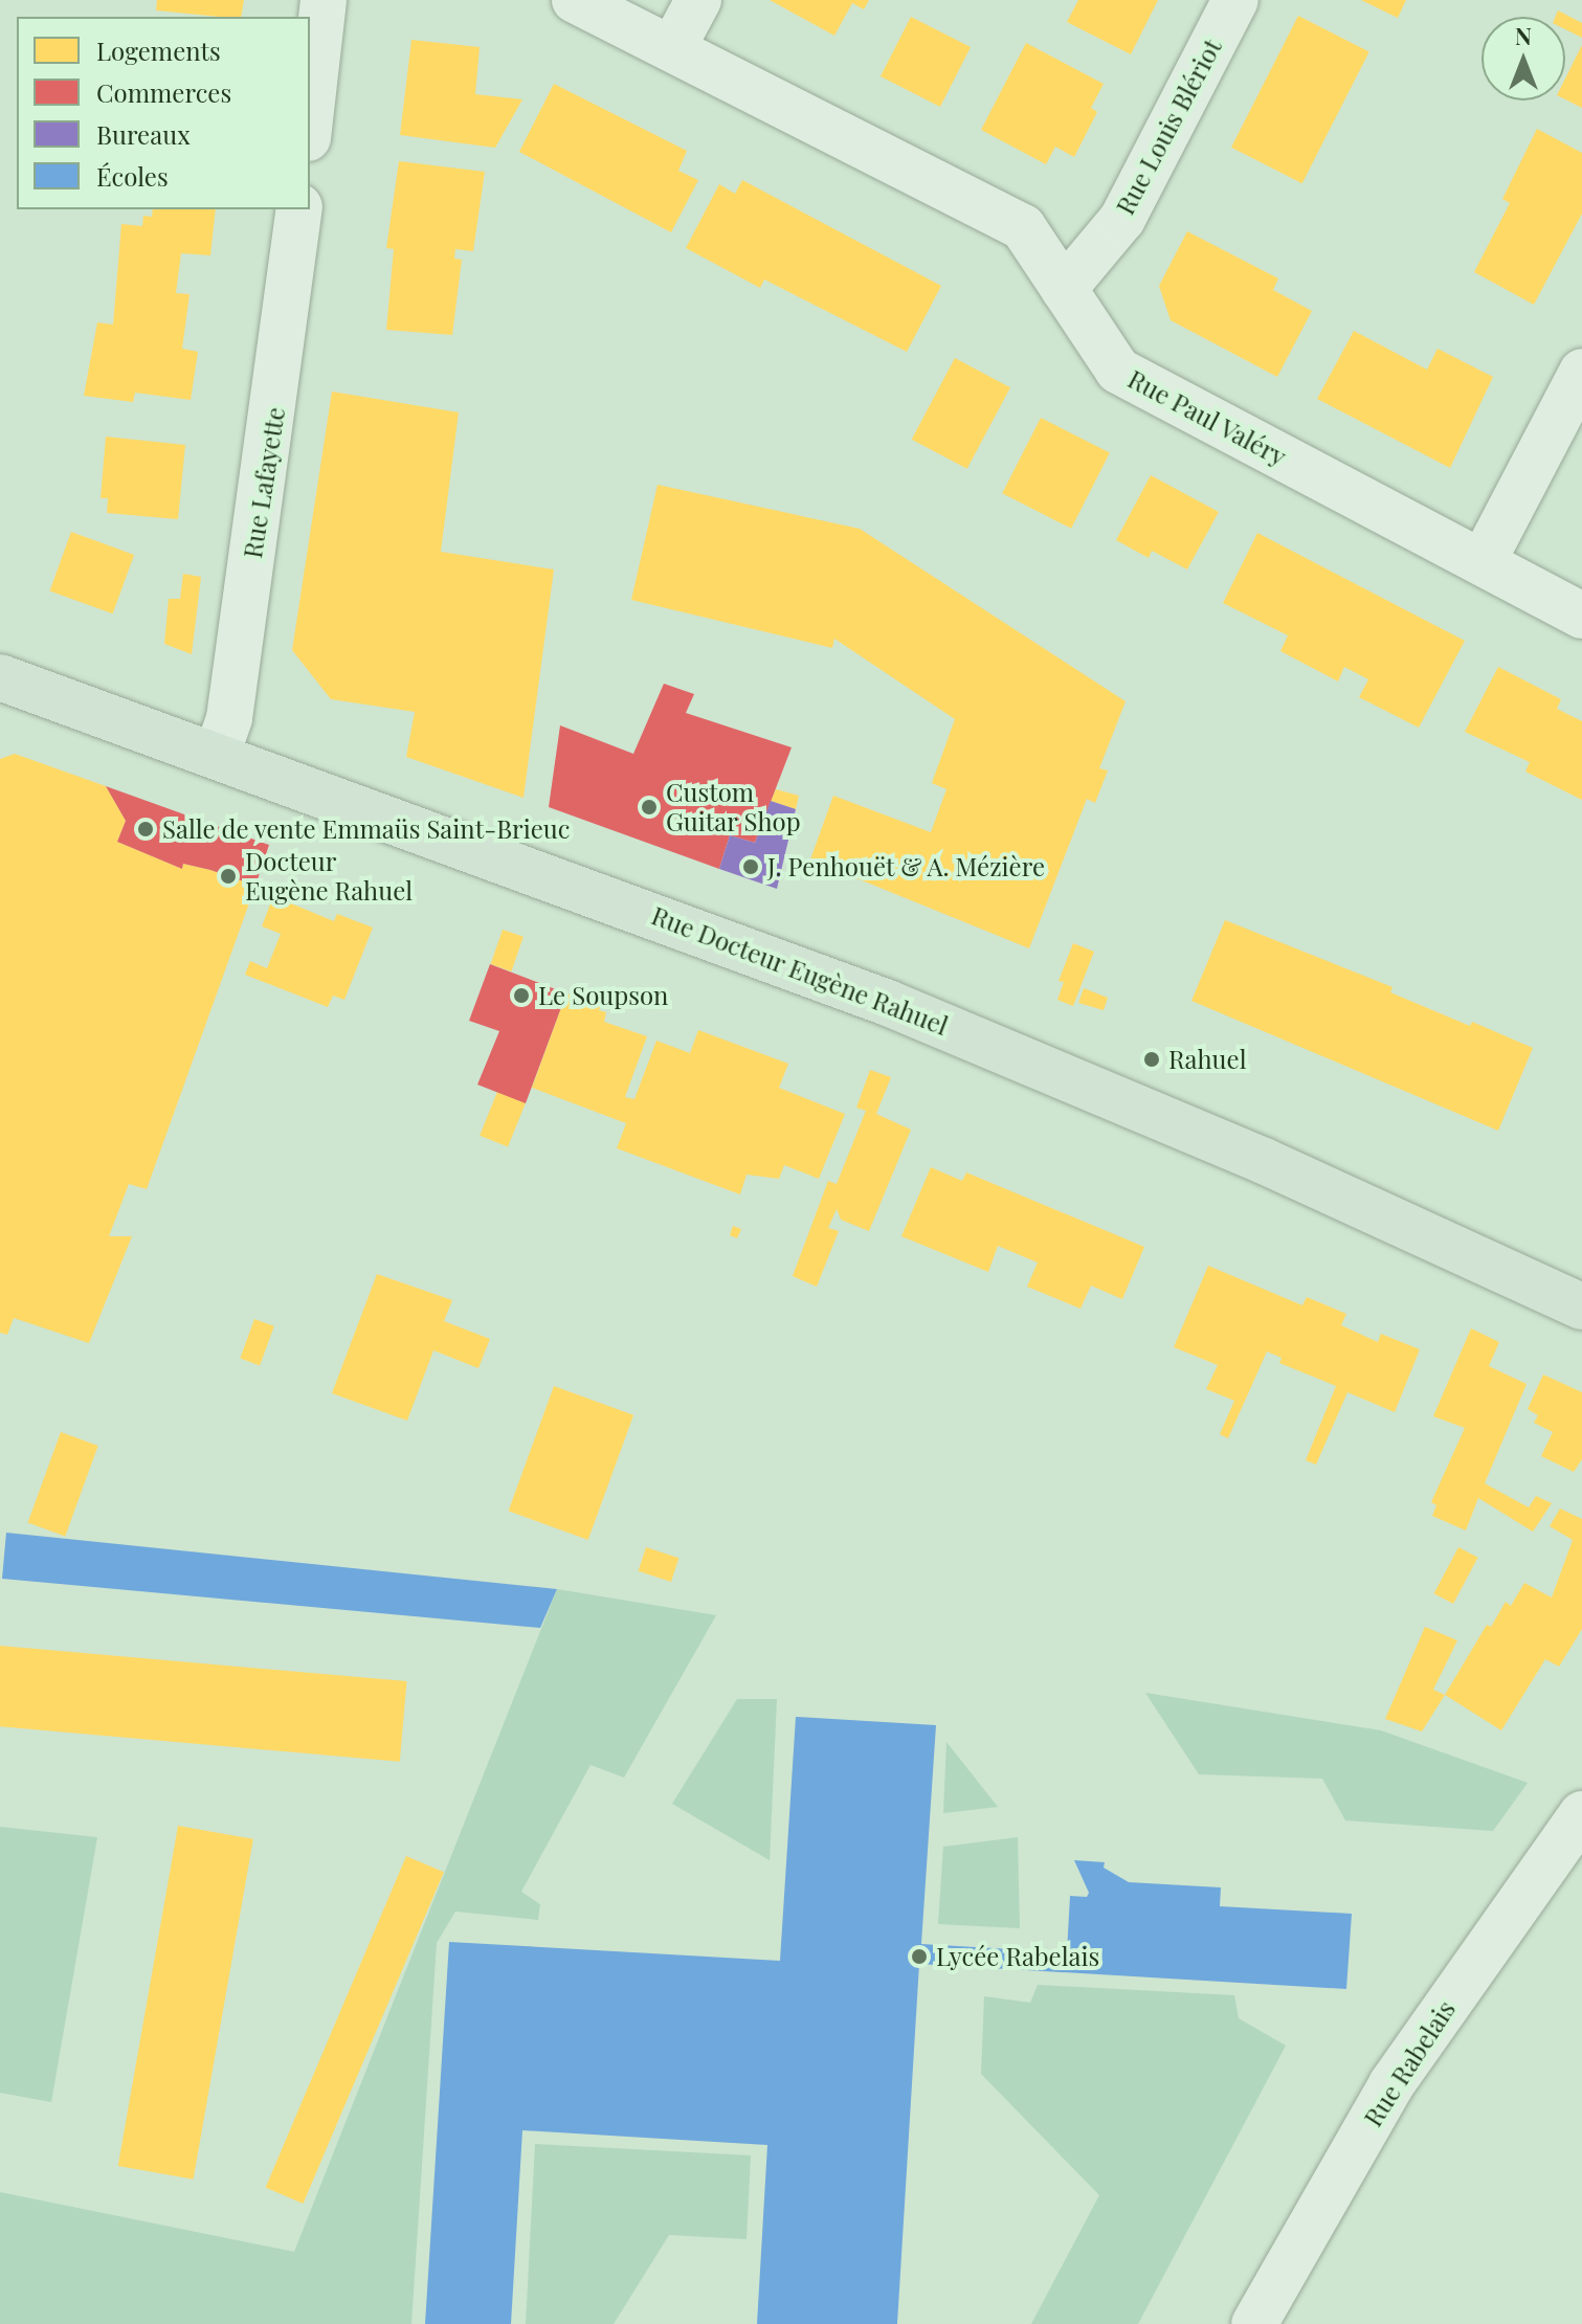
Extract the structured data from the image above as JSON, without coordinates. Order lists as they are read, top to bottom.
{
  "streets": {
    "main road": ["Rue Docteur Eugène Rahuel"],
    "street": [
      "Rue Louis Blériot",
      "Rue Paul Valéry",
      "Rue Lafayette",
      "Rue Rabelais"
    ]
  },
  "crossings": [
    ["Rue Louis Blériot", "Rue Paul Valéry"],
    ["Rue Lafayette", "Rue Docteur Eugène Rahuel"]
  ],
  "places": [
    "Custom Guitar Shop",
    "Salle de vente Emmaüs Saint-Brieuc",
    "J. Penhouët & A. Mézière",
    "Docteur Eugène Rahuel",
    "Le Soupson",
    "Rahuel",
    "Lycée Rabelais"
  ],
  "legend": [
    "Logements",
    "Commerces",
    "Bureaux",
    "Écoles"
  ],
  "north": "top"
}
